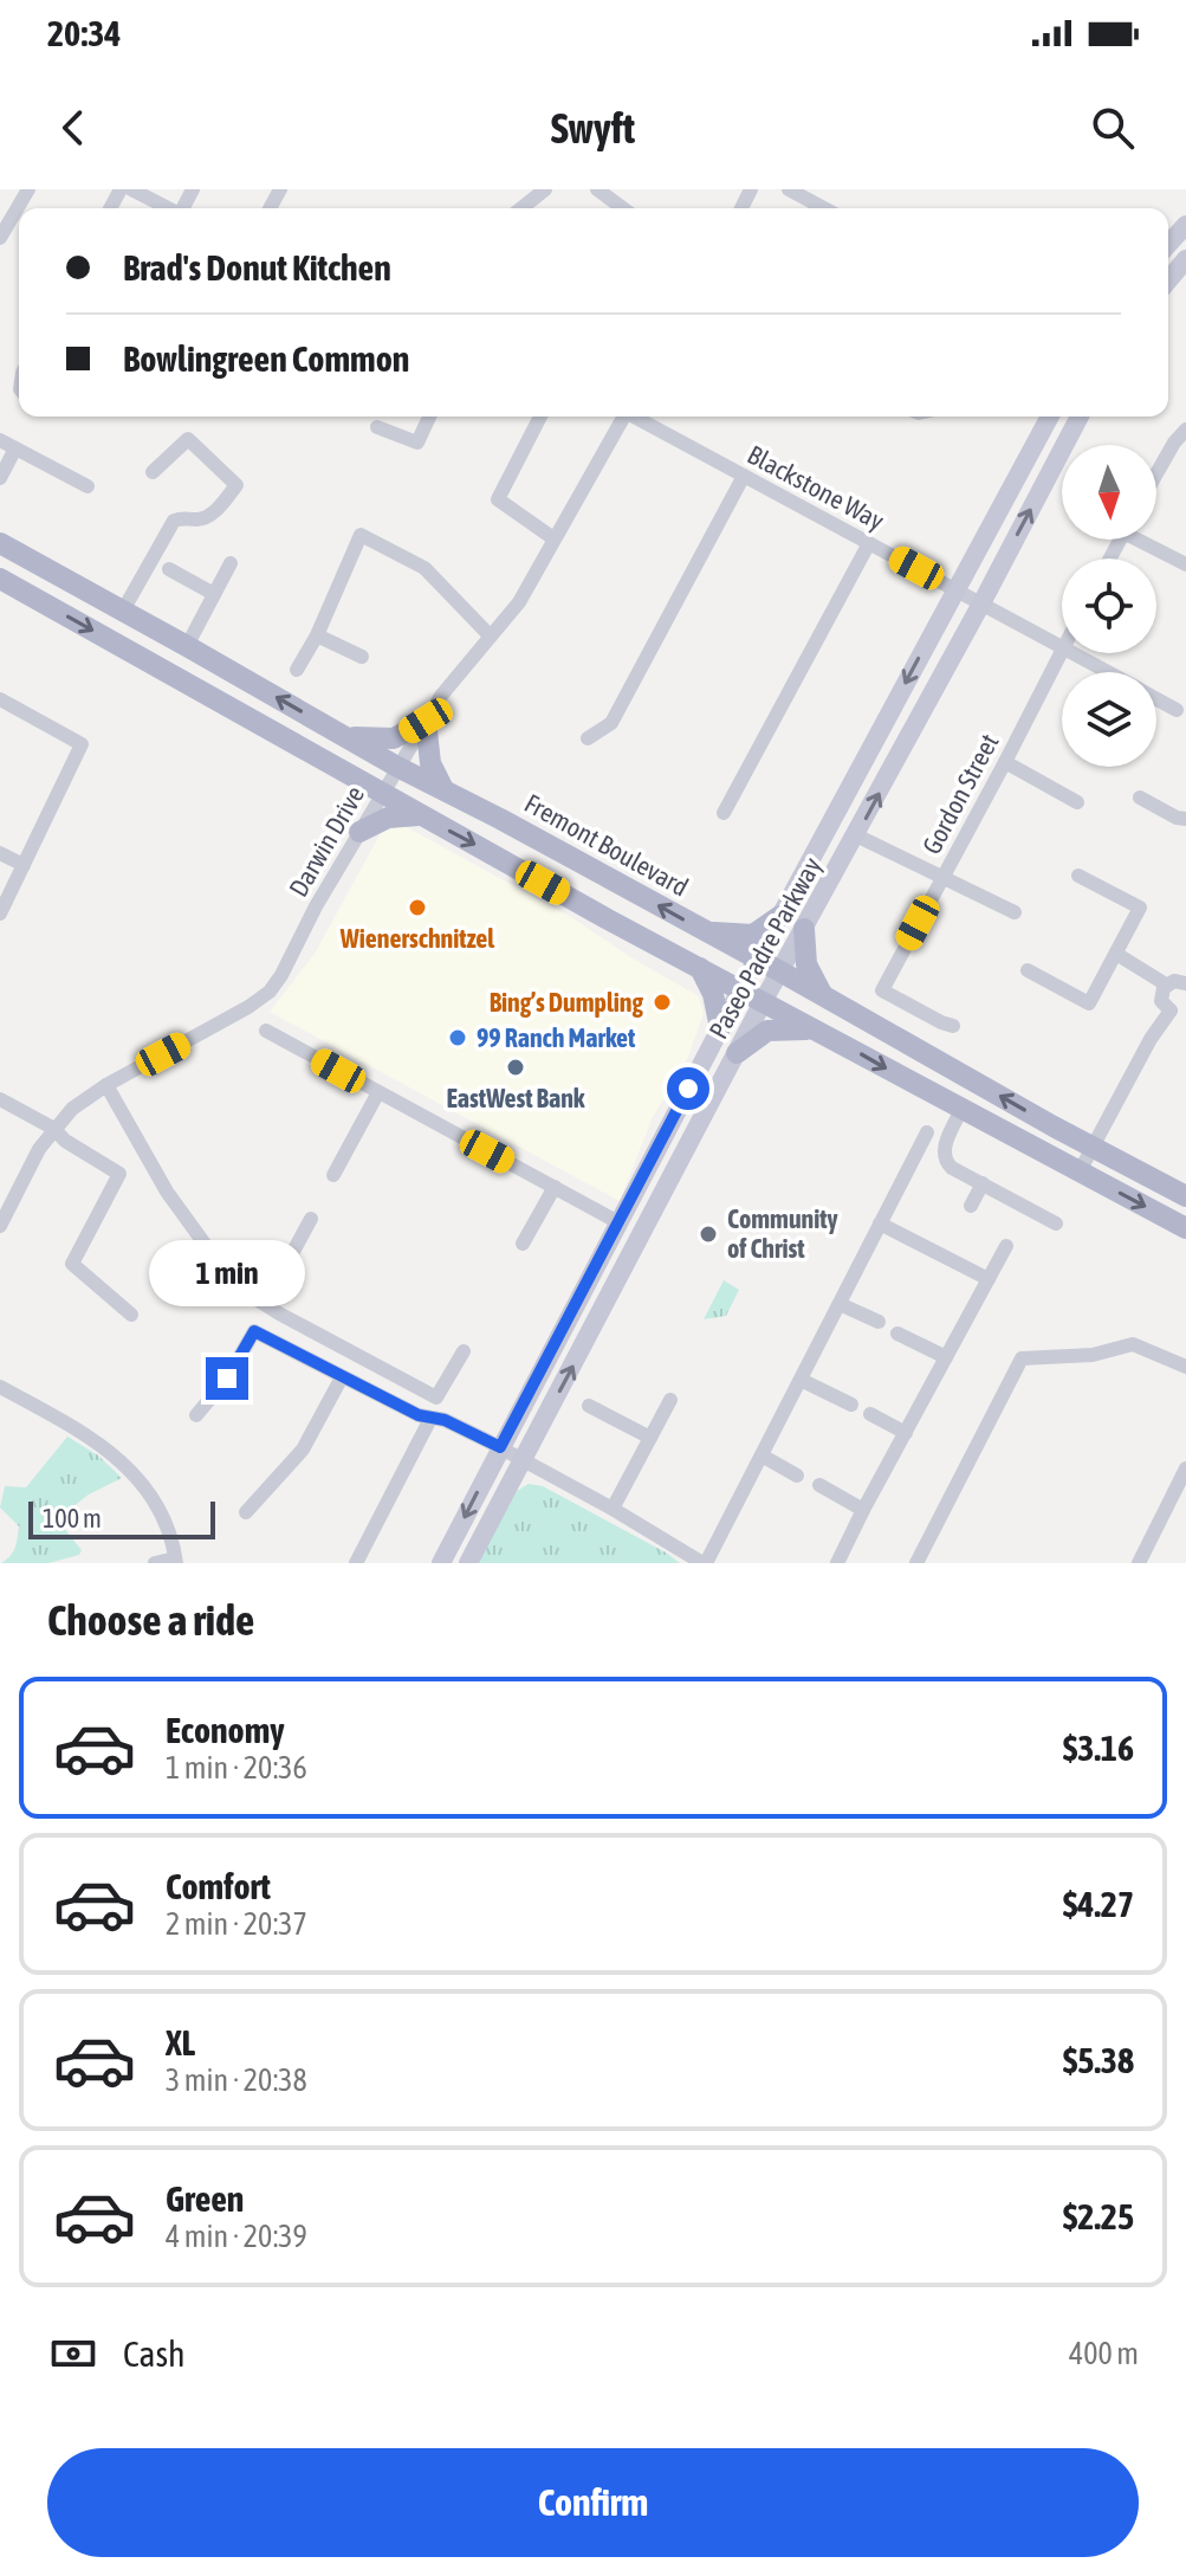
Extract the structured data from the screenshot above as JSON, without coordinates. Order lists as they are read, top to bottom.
{
  "streets": {
    "main road": ["Fremont Boulevard", "Paseo Padre Parkway"],
    "street": ["Blackstone Way", "Gordon Street", "Darwin Drive"]
  },
  "crossings": [
    ["Blackstone Way", "Paseo Padre Parkway"],
    ["Darwin Drive", "Fremont Boulevard"],
    ["Fremont Boulevard", "Paseo Padre Parkway"]
  ],
  "places": [
    "Wienerschnitzel",
    "Bing’s Dumpling",
    "99 Ranch Market",
    "EastWest Bank",
    "Community of Christ"
  ],
  "scale_bar": "100 m",
  "north": "bottom",
  "page": {
    "status": "20:34",
    "header": "Swyft",
    "banner": ["Brad's Donut Kitchen", "Bowlingreen Common"],
    "bubble": "1 min",
    "scale": "100 m",
    "heading": "Choose a ride",
    "list": [
      {
        "name": "Economy",
        "note": "1 min · 20:36",
        "value": "$3.16"
      },
      {
        "name": "Comfort",
        "note": "2 min · 20:37",
        "value": "$4.27"
      },
      {
        "name": "XL",
        "note": "3 min · 20:38",
        "value": "$5.38"
      },
      {
        "name": "Green",
        "note": "4 min · 20:39",
        "value": "$2.25"
      }
    ],
    "pay": ["Cash", "400 m"],
    "buttons": "Confirm"
  }
}
